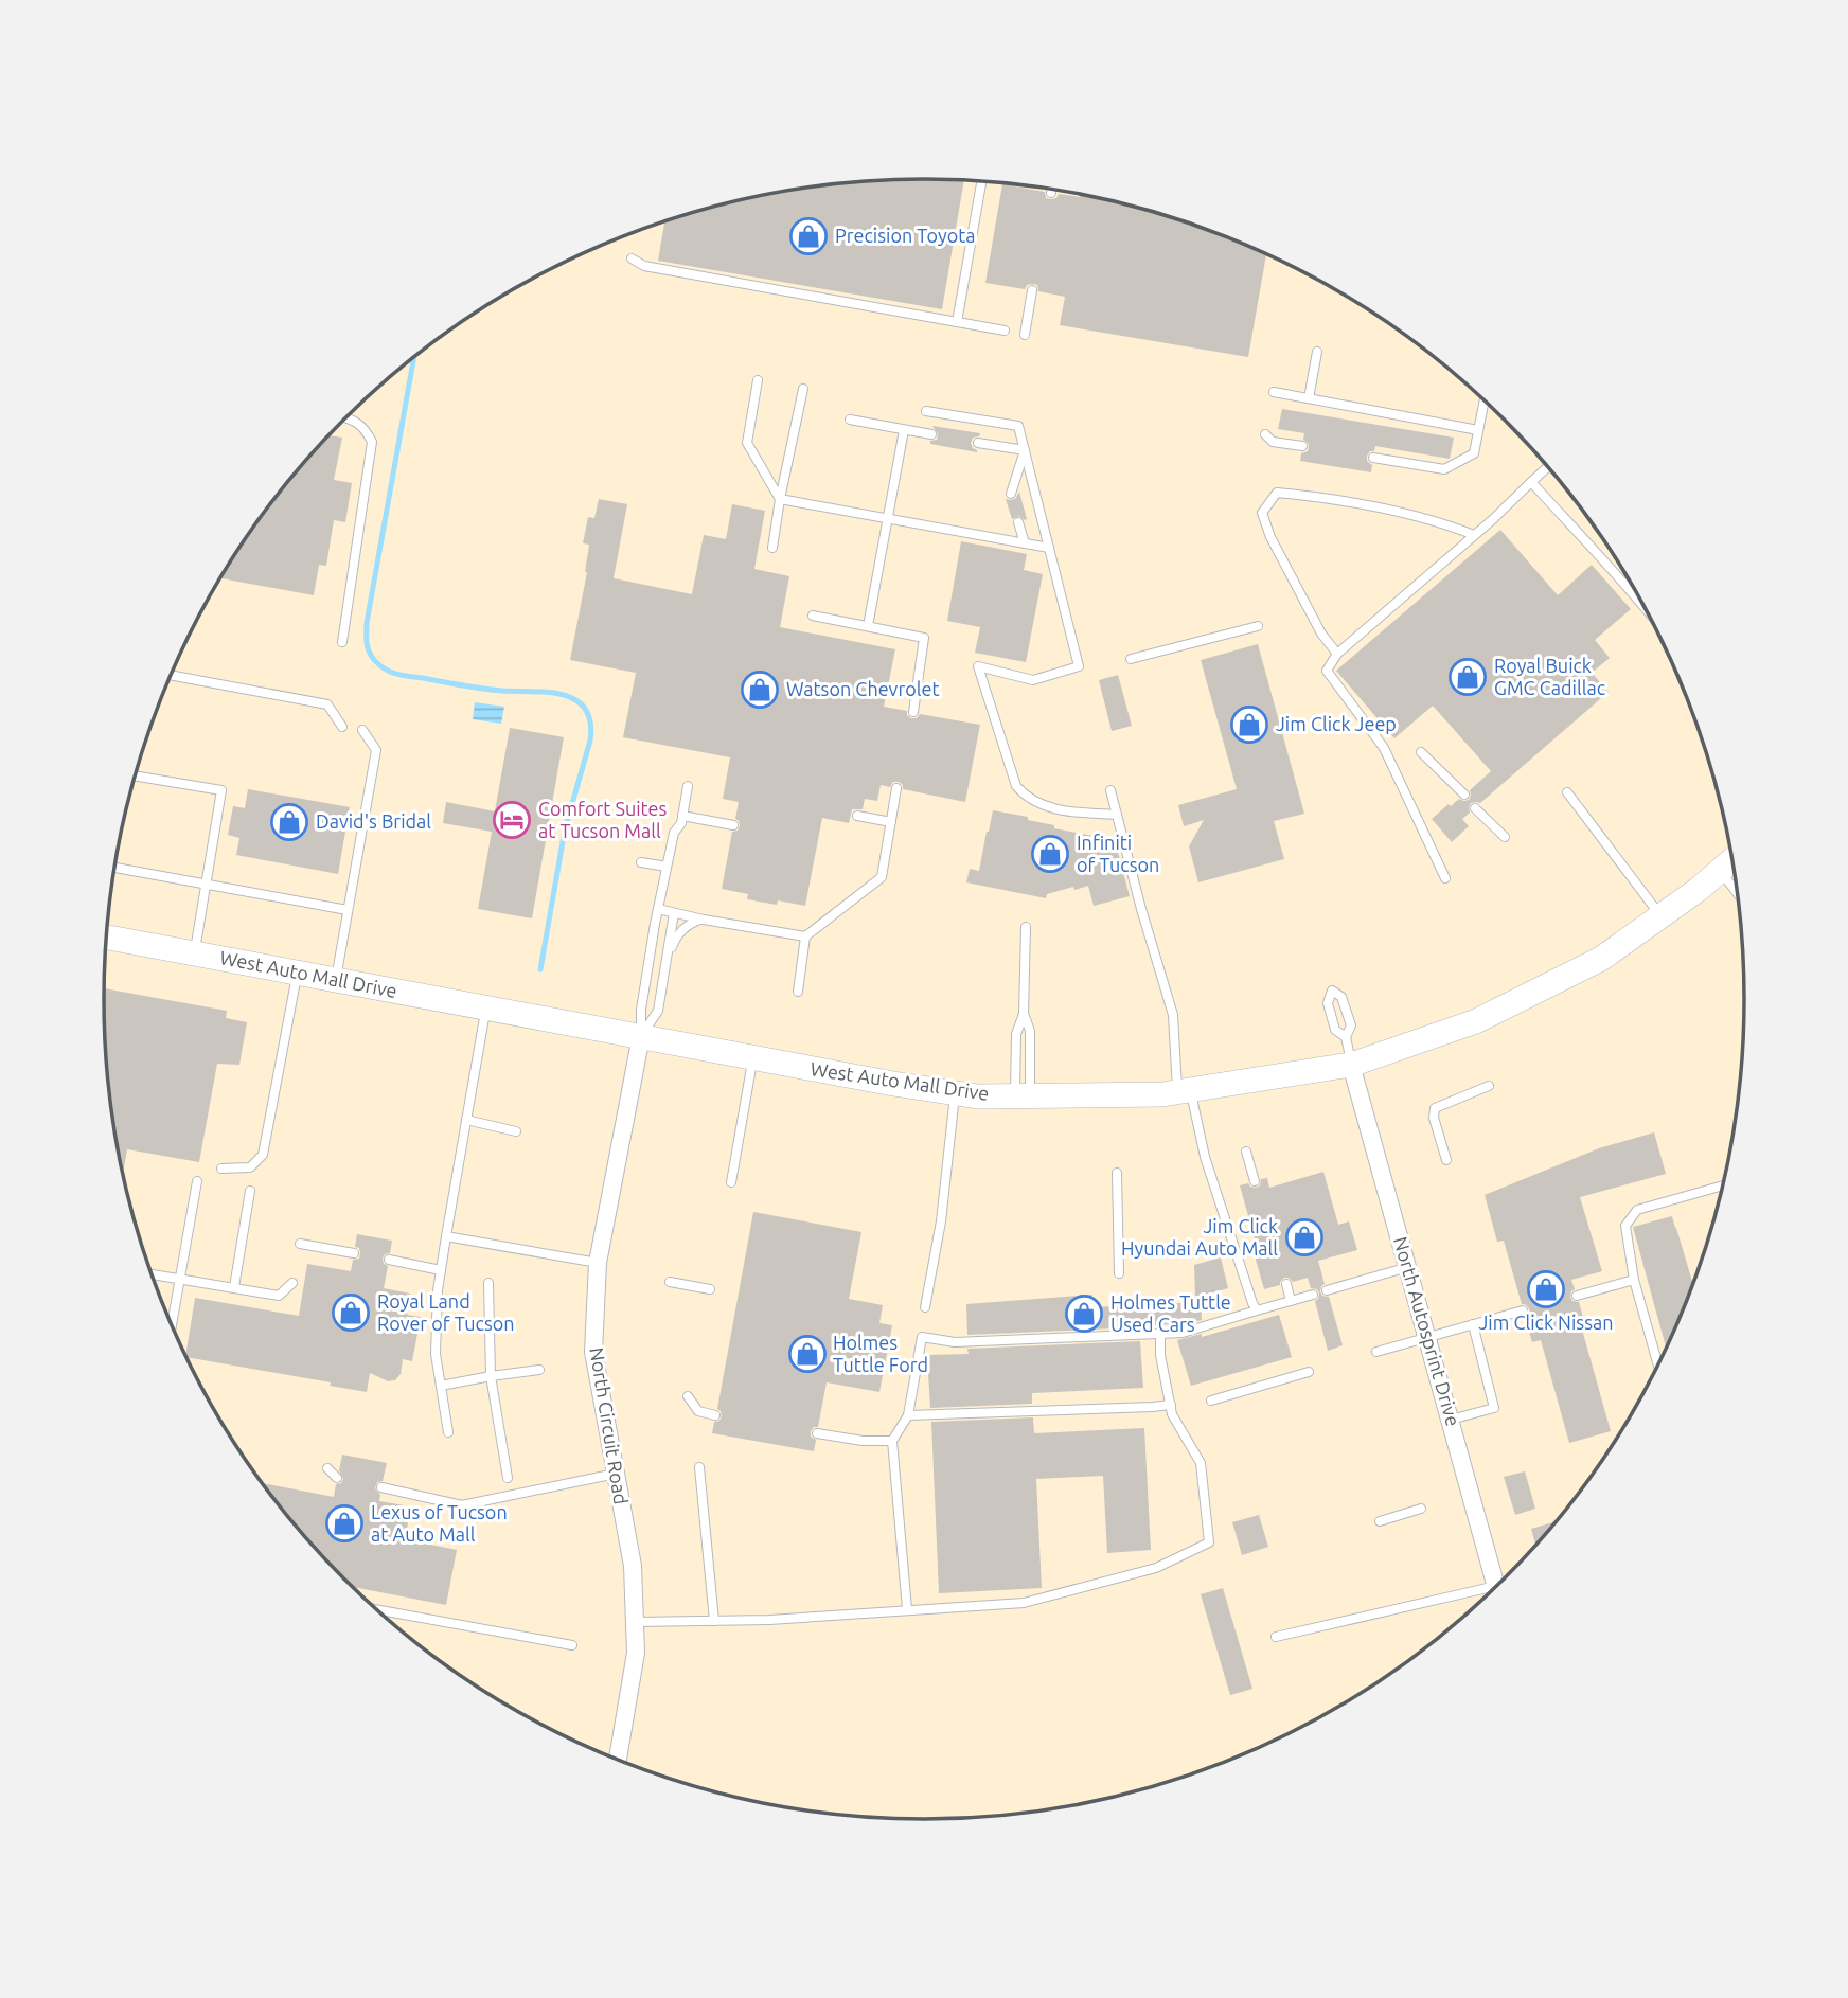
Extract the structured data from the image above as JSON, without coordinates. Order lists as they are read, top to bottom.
{
  "streets": {
    "street": ["West Auto Mall Drive", "North Autosprint Drive", "North Circuit Road"]
  },
  "crossings": [
    ["West Auto Mall Drive", "North Autosprint Drive"],
    ["West Auto Mall Drive", "North Circuit Road"]
  ],
  "places": {
    "shop": [
      "Precision Toyota",
      "Royal Buick GMC Cadillac",
      "Watson Chevrolet",
      "Jim Click Jeep",
      "David's Bridal",
      "Infiniti of Tucson",
      "Jim Click Hyundai Auto Mall",
      "Jim Click Nissan",
      "Royal Land Rover of Tucson",
      "Holmes Tuttle Used Cars",
      "Holmes Tuttle Ford",
      "Lexus of Tucson at Auto Mall"
    ],
    "hotel": ["Comfort Suites at Tucson Mall"]
  }
}
